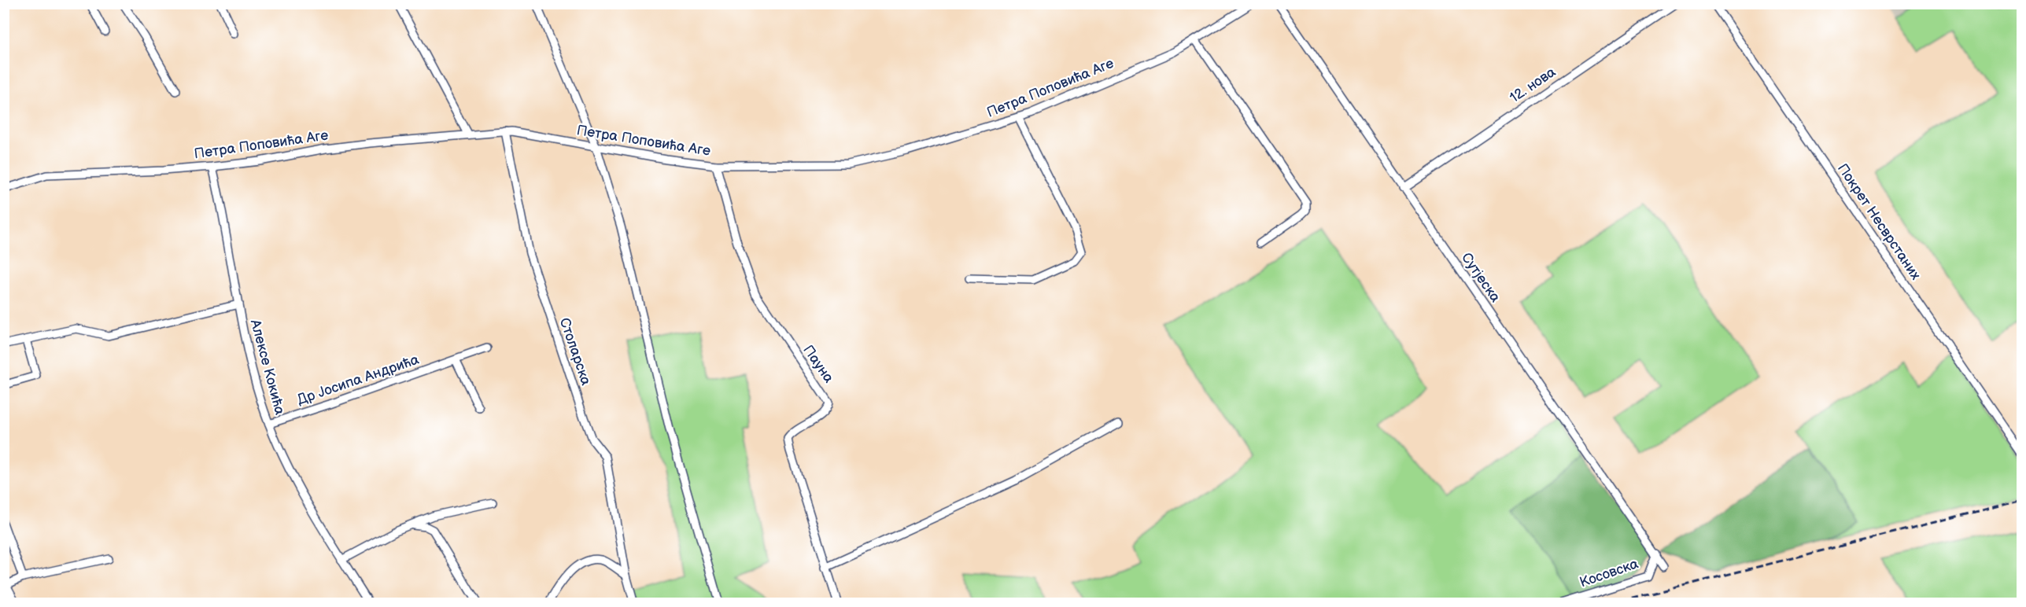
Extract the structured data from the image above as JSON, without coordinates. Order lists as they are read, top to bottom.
{
  "streets": {
    "street": [
      "12. нова",
      "Петра Поповића Аге",
      "Покрет Несврстаних",
      "Сутјеска",
      "Столарска",
      "Пауна",
      "Алексе Кокића",
      "Др Јосипа Андрића",
      "Косовска"
    ]
  },
  "crossings": [
    ["12. нова", "Сутјеска"],
    ["Петра Поповића Аге", "Столарска"],
    ["Петра Поповића Аге", "Пауна"],
    ["Петра Поповића Аге", "Алексе Кокића"],
    ["Сутјеска", "Косовска"],
    ["Алексе Кокића", "Др Јосипа Андрића"]
  ]
}
